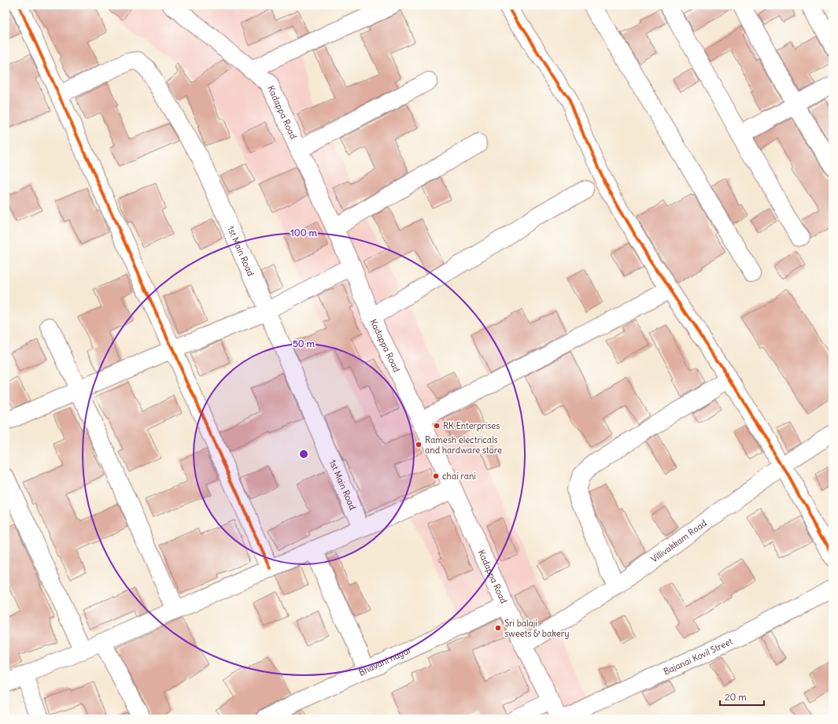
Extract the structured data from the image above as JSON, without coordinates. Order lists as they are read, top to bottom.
{
  "streets": {
    "street": [
      "Kadappa Road",
      "1st Main Road",
      "Villivakkam Road",
      "Bajanai Kovil Street",
      "Bhavani nagar"
    ]
  },
  "crossings": [
    ["Kadappa Road", "Villivakkam Road"],
    ["Kadappa Road", "Bhavani nagar"]
  ],
  "places": [
    "RK Enterprises",
    "Ramesh electricals and hardware store",
    "chai rani",
    "Sri balaji sweets & bakery"
  ],
  "scale_bar": "20 m",
  "rings": ["100 m", "50 m"]
}
